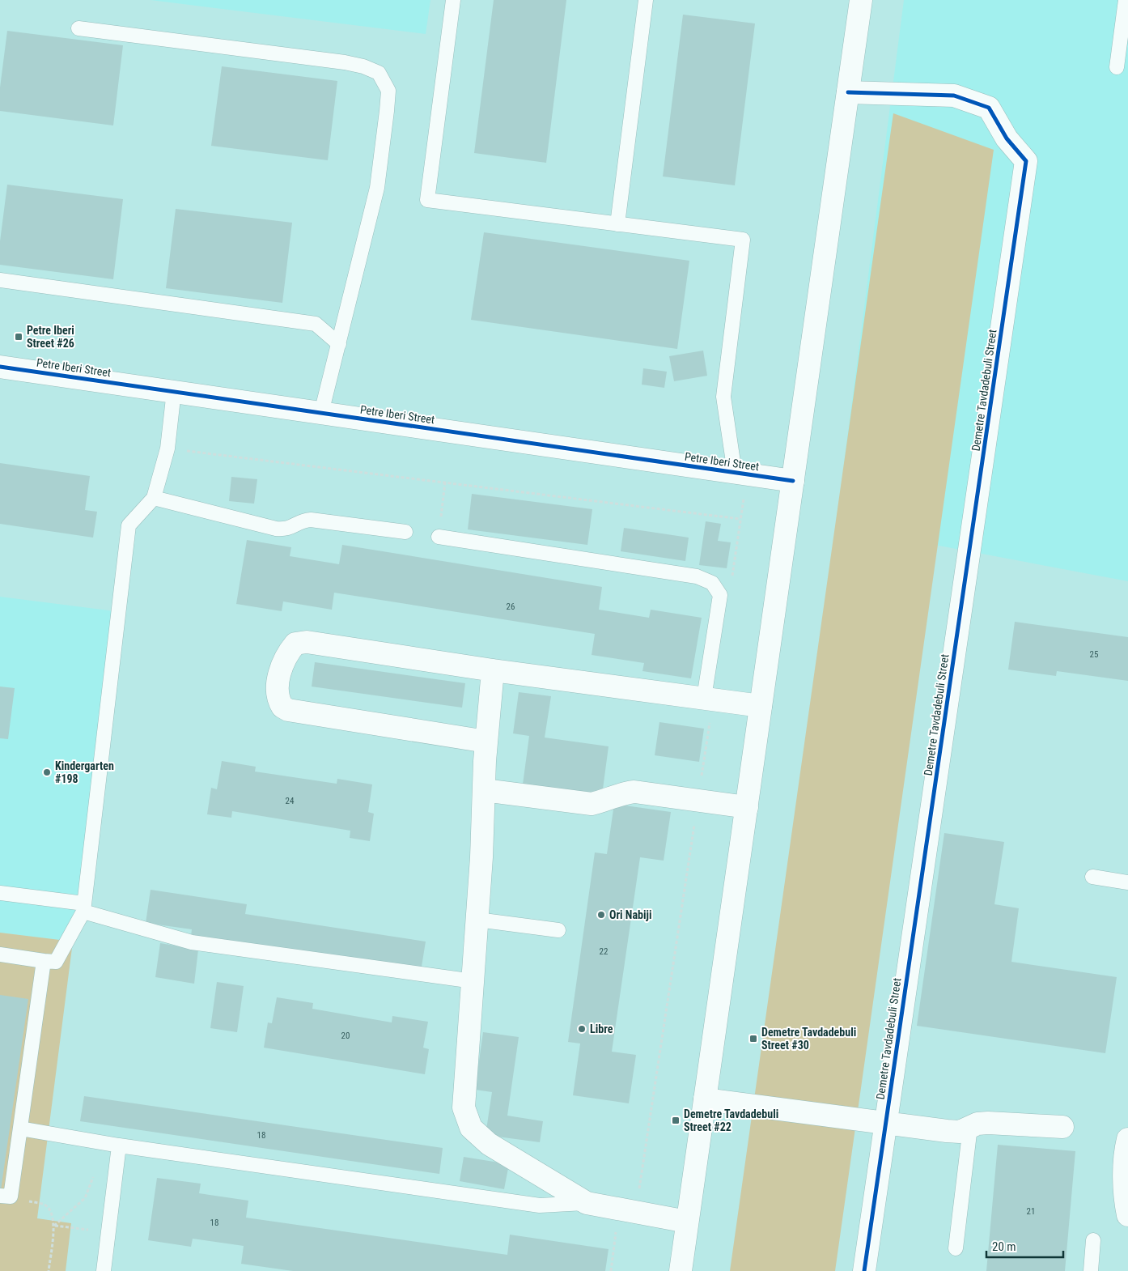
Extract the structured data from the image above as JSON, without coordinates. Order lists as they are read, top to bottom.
{
  "streets": {
    "street": ["Petre Iberi Street", "Demetre Tavdadebuli Street"]
  },
  "places": {
    "transit": ["Petre Iberi Street #26", "Demetre Tavdadebuli Street #30", "Demetre Tavdadebuli Street #22"],
    "other": ["Kindergarten #198", "Ori Nabiji", "Libre"]
  },
  "house_numbers": [
    "26",
    "25",
    "24",
    "22",
    "20",
    "18",
    "21",
    "18"
  ],
  "scale_bar": "20 m"
}
